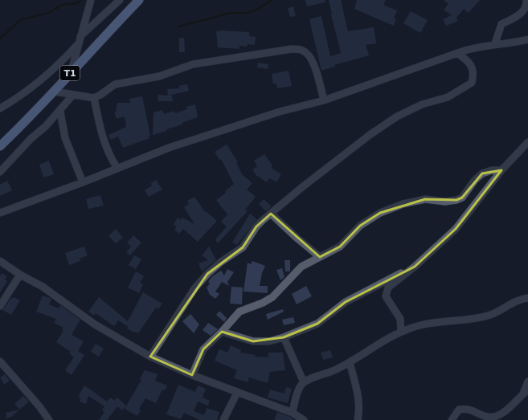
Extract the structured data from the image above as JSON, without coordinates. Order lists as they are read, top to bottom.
{
  "streets": {
    "highway": ["T1"]
  }
}
